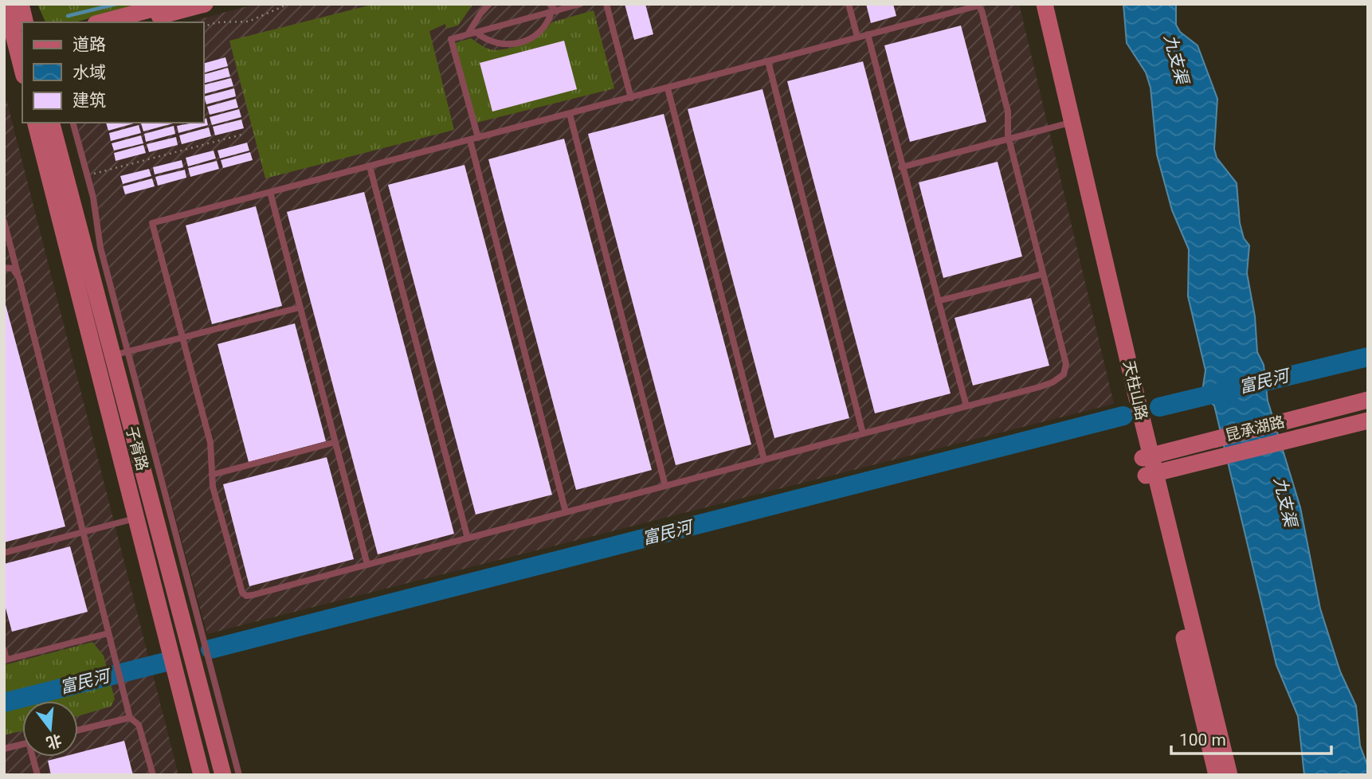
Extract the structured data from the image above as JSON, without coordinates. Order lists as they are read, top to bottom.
{
  "streets": {
    "street": ["天柱山路", "昆承湖路", "子胥路"]
  },
  "crossings": [
    ["天柱山路", "昆承湖路"]
  ],
  "water": ["九支渠", "富民河"],
  "legend": ["道路", "水域", "建筑"],
  "scale_bar": "100 m",
  "north": "bottom"
}
